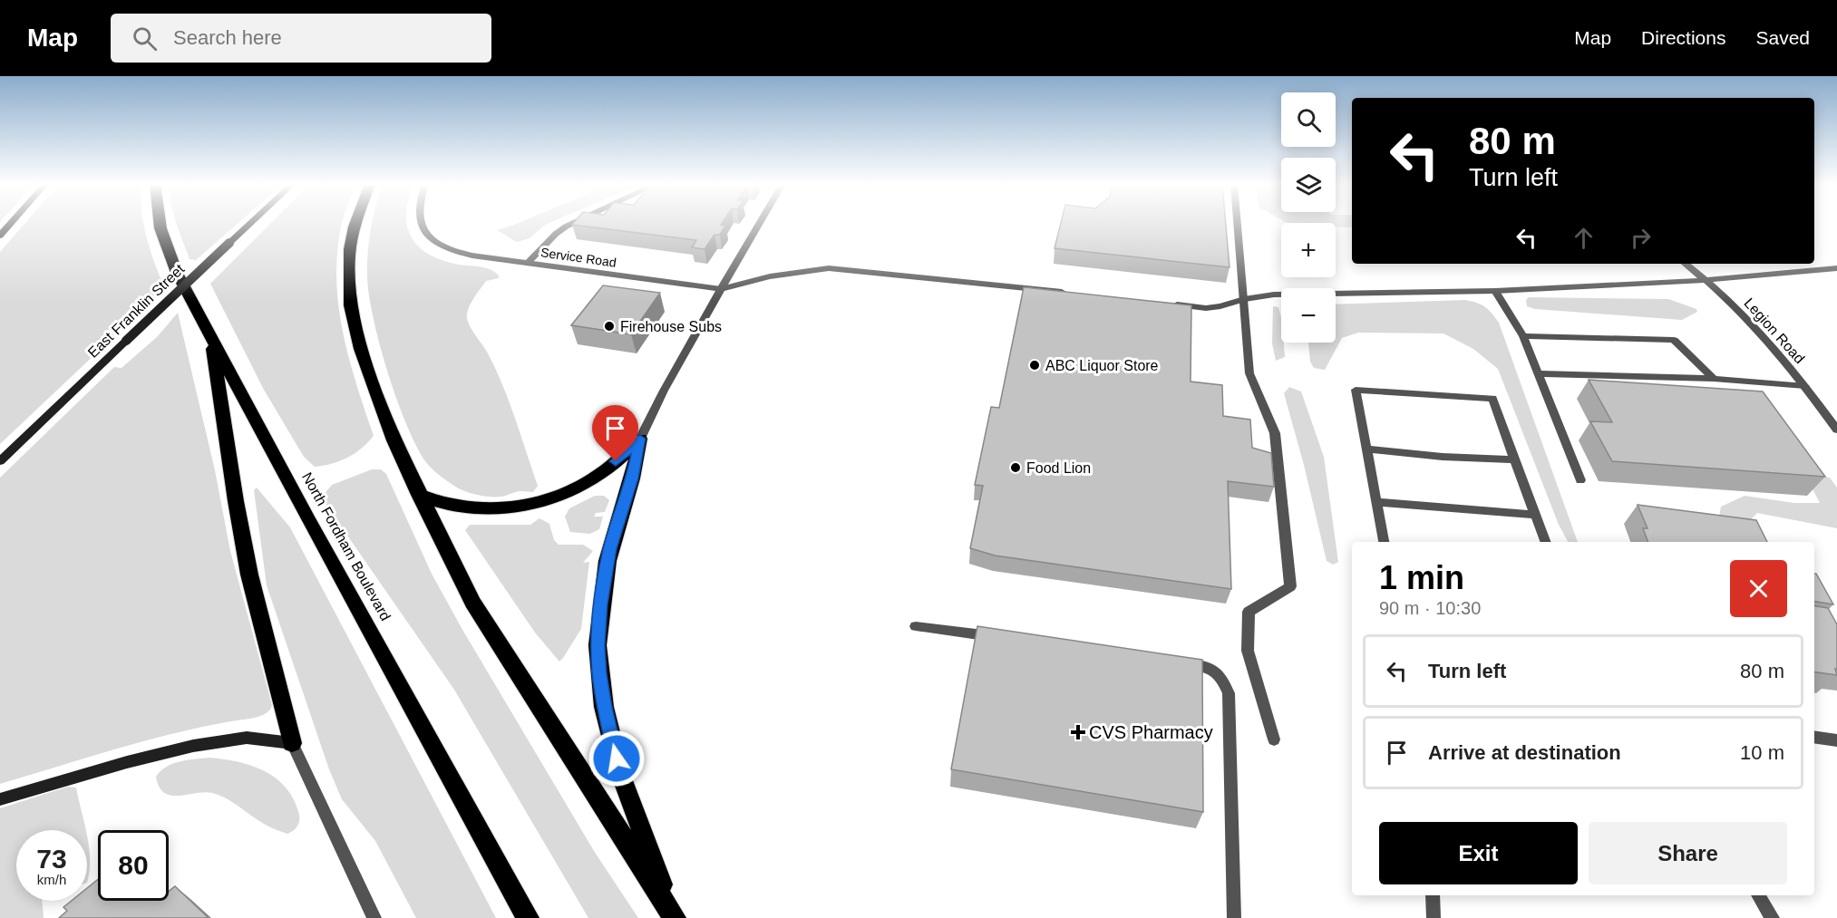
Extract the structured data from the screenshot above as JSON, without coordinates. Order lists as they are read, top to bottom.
{
  "streets": {
    "highway": ["North Fordham Boulevard"],
    "main road": ["East Franklin Street"],
    "street": ["Service Road", "Legion Road"]
  },
  "places": {
    "other": ["Firehouse Subs", "ABC Liquor Store", "Food Lion"],
    "health": ["CVS Pharmacy"]
  },
  "page": {
    "header": "Map",
    "search": "Search here",
    "nav": ["Map", "Directions", "Saved"],
    "map_buttons": ["+", "−"],
    "turn": ["80 m", "Turn left"],
    "heading": ["1 min", "90 m · 10:30"],
    "list": [
      {
        "name": "Turn left",
        "value": "80 m"
      },
      {
        "name": "Arrive at destination",
        "value": "10 m"
      }
    ],
    "buttons": ["Exit", "Share"],
    "speed": "73 km/h",
    "limit": "80"
  }
}
